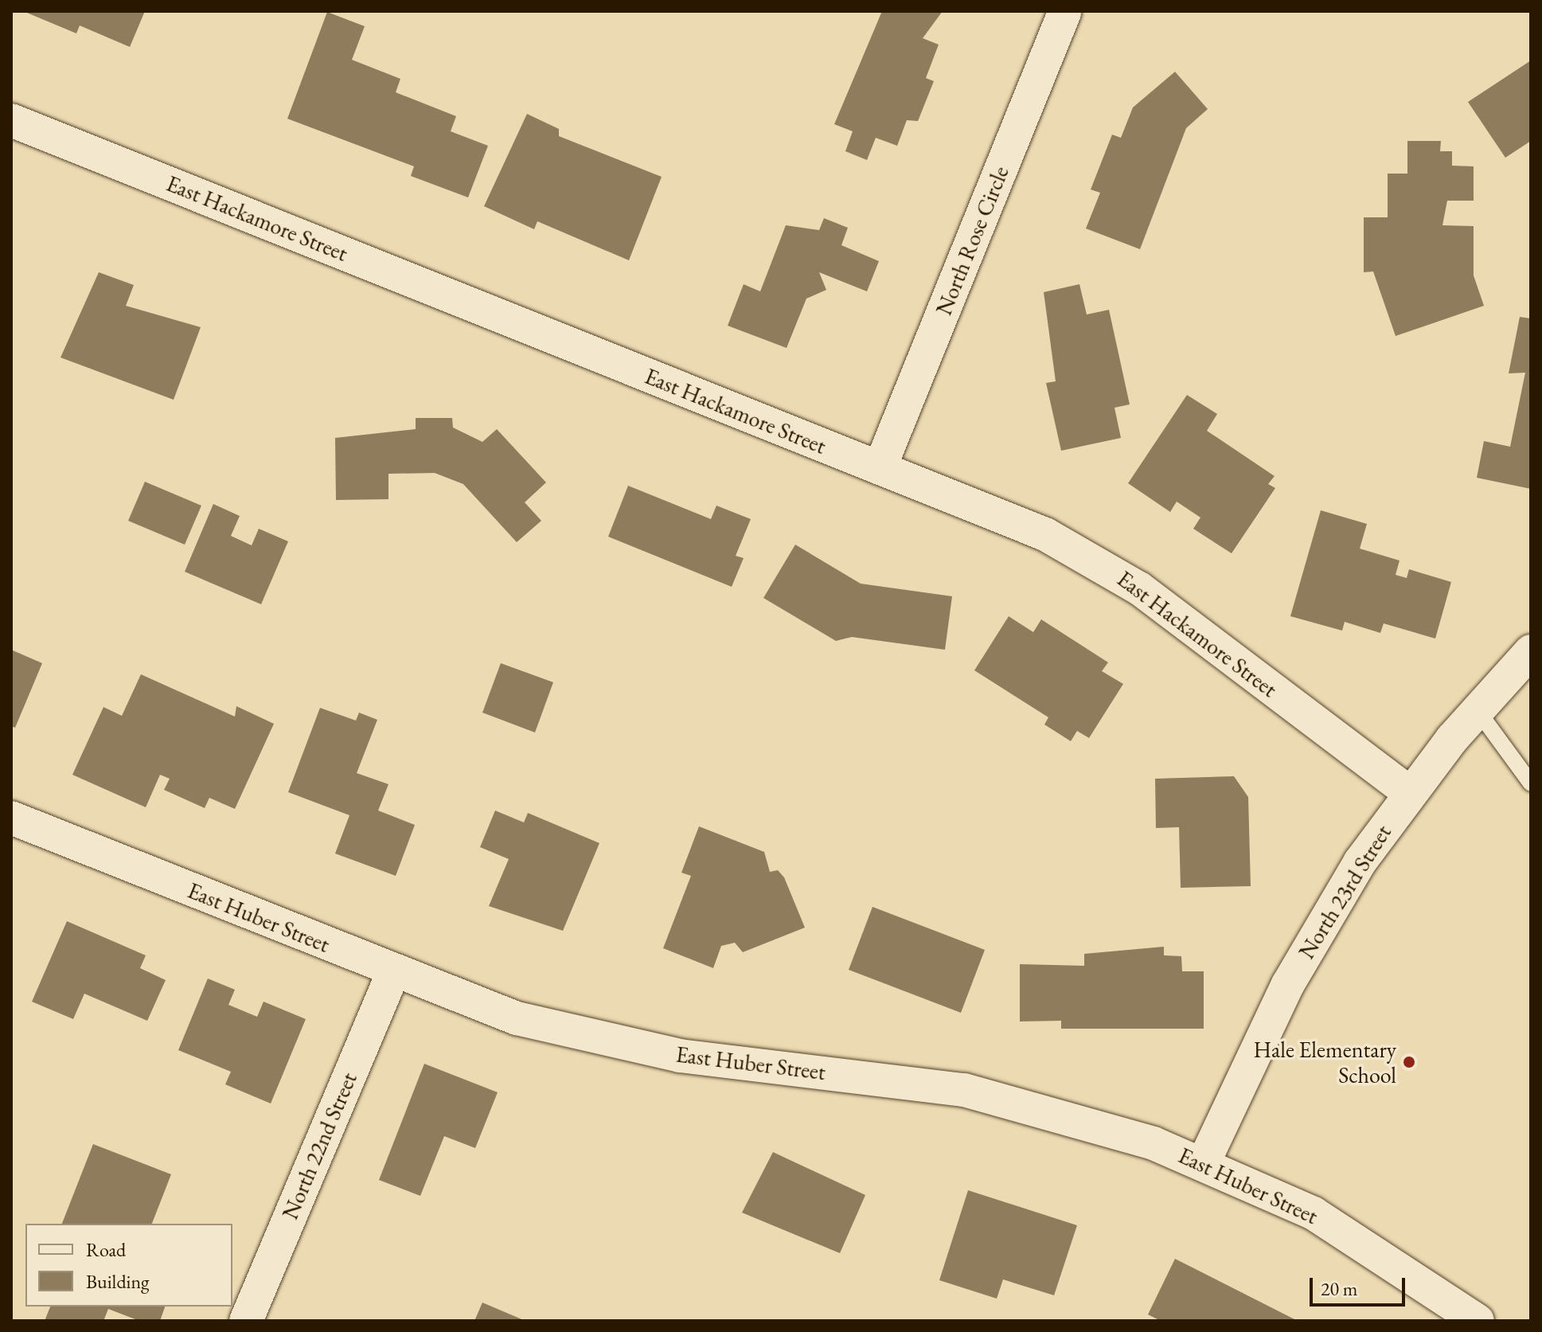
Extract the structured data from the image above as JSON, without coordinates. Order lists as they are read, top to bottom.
{
  "streets": {
    "street": [
      "East Hackamore Street",
      "North Rose Circle",
      "North 23rd Street",
      "East Huber Street",
      "North 22nd Street"
    ]
  },
  "crossings": [
    ["East Hackamore Street", "North Rose Circle"],
    ["East Hackamore Street", "North 23rd Street"],
    ["North 23rd Street", "East Huber Street"],
    ["East Huber Street", "North 22nd Street"]
  ],
  "places": ["Hale Elementary School"],
  "legend": ["Road", "Building"],
  "scale_bar": "20 m"
}
